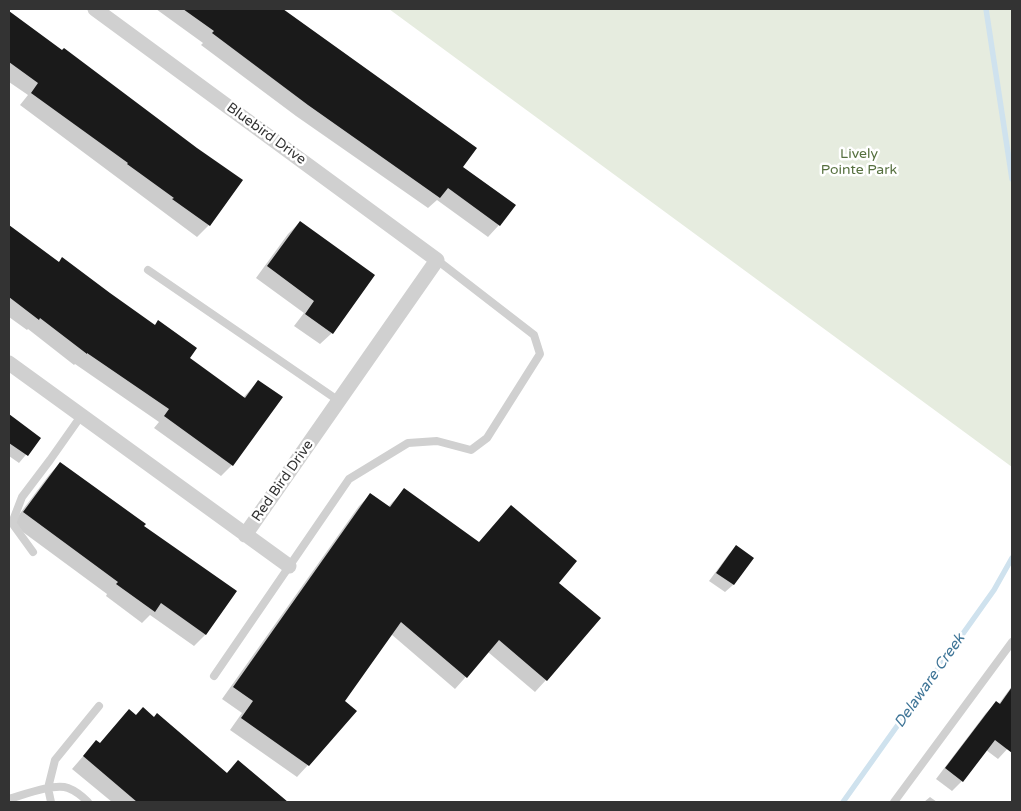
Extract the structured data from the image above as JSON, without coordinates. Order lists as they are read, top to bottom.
{
  "streets": {
    "street": ["Bluebird Drive", "Red Bird Drive"]
  },
  "crossings": [
    ["Bluebird Drive", "Red Bird Drive"]
  ],
  "water": ["Delaware Creek"],
  "parks": ["Lively Pointe Park"]
}
